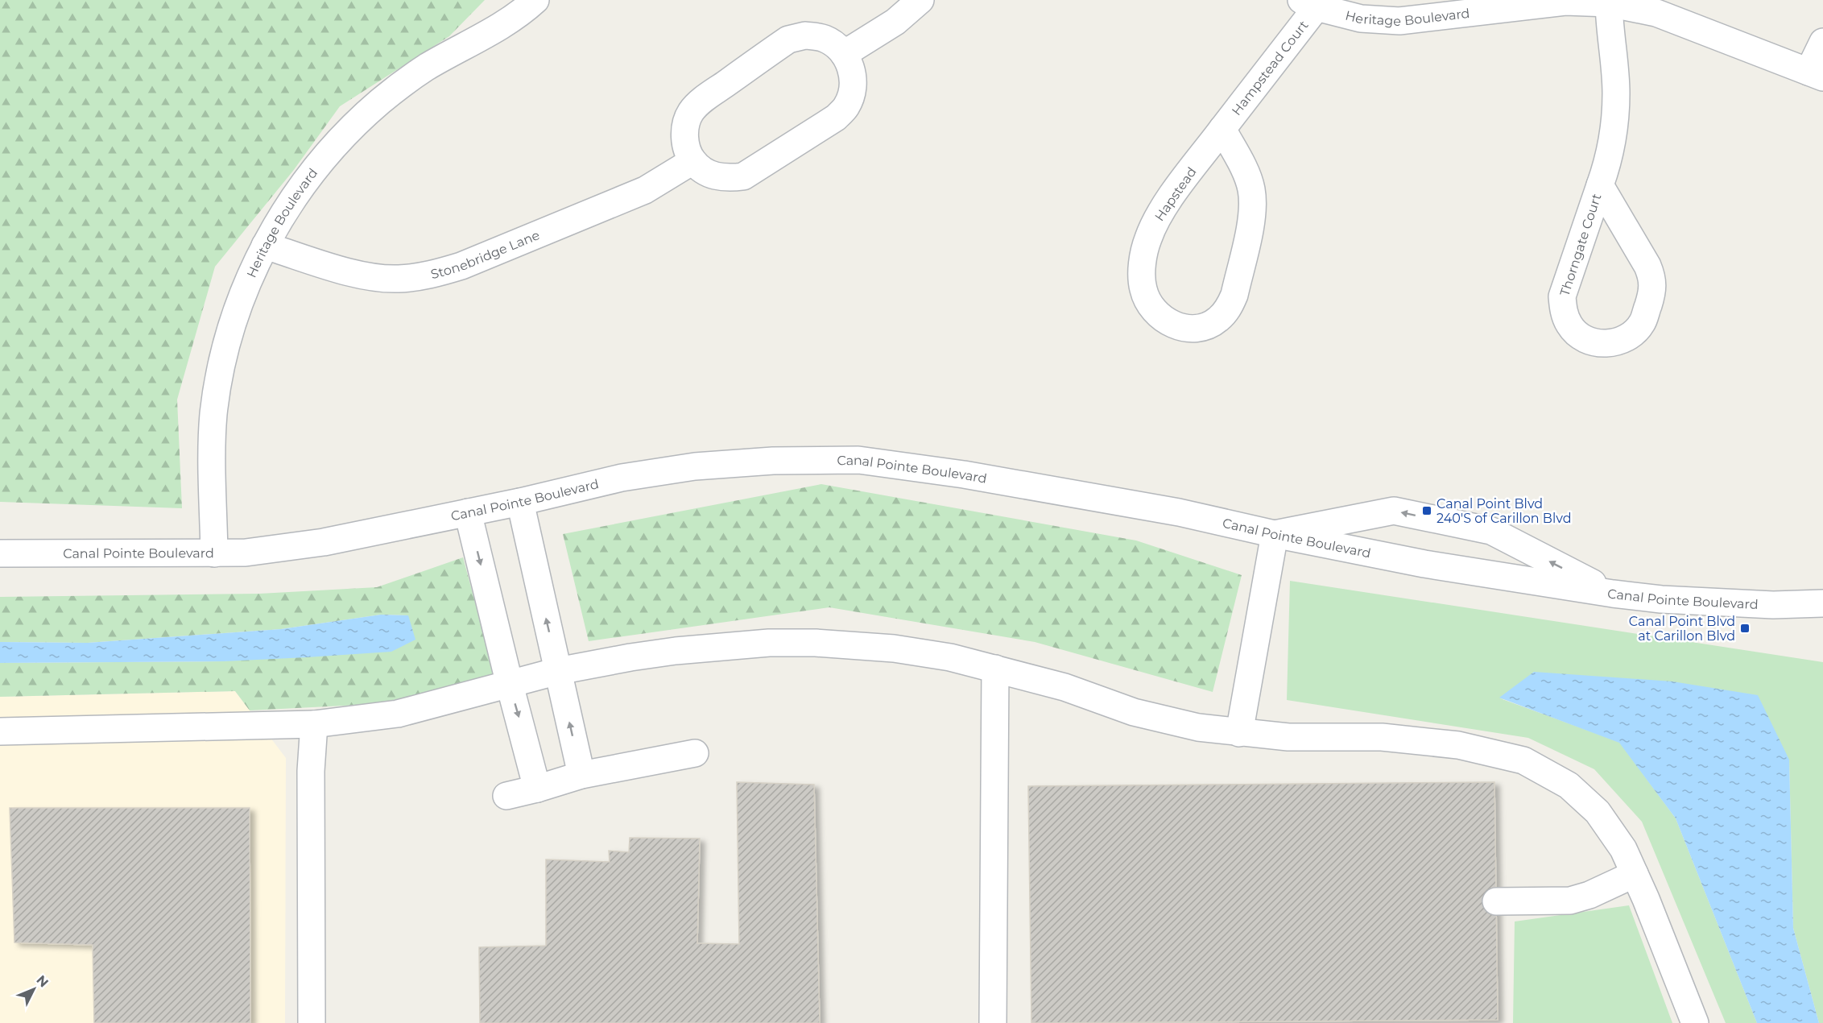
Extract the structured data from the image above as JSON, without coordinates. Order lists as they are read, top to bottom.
{
  "streets": {
    "street": [
      "Heritage Boulevard",
      "Hampstead Court",
      "Hapstead",
      "Thorngate Court",
      "Stonebridge Lane",
      "Canal Pointe Boulevard"
    ]
  },
  "crossings": [
    ["Heritage Boulevard", "Hampstead Court"],
    ["Heritage Boulevard", "Thorngate Court"],
    ["Heritage Boulevard", "Stonebridge Lane"],
    ["Heritage Boulevard", "Canal Pointe Boulevard"],
    ["Hampstead Court", "Hapstead"]
  ],
  "places": {
    "transit": ["Canal Point Blvd 240'S of Carillon Blvd", "Canal Point Blvd at Carillon Blvd"]
  },
  "north": "top right"
}
